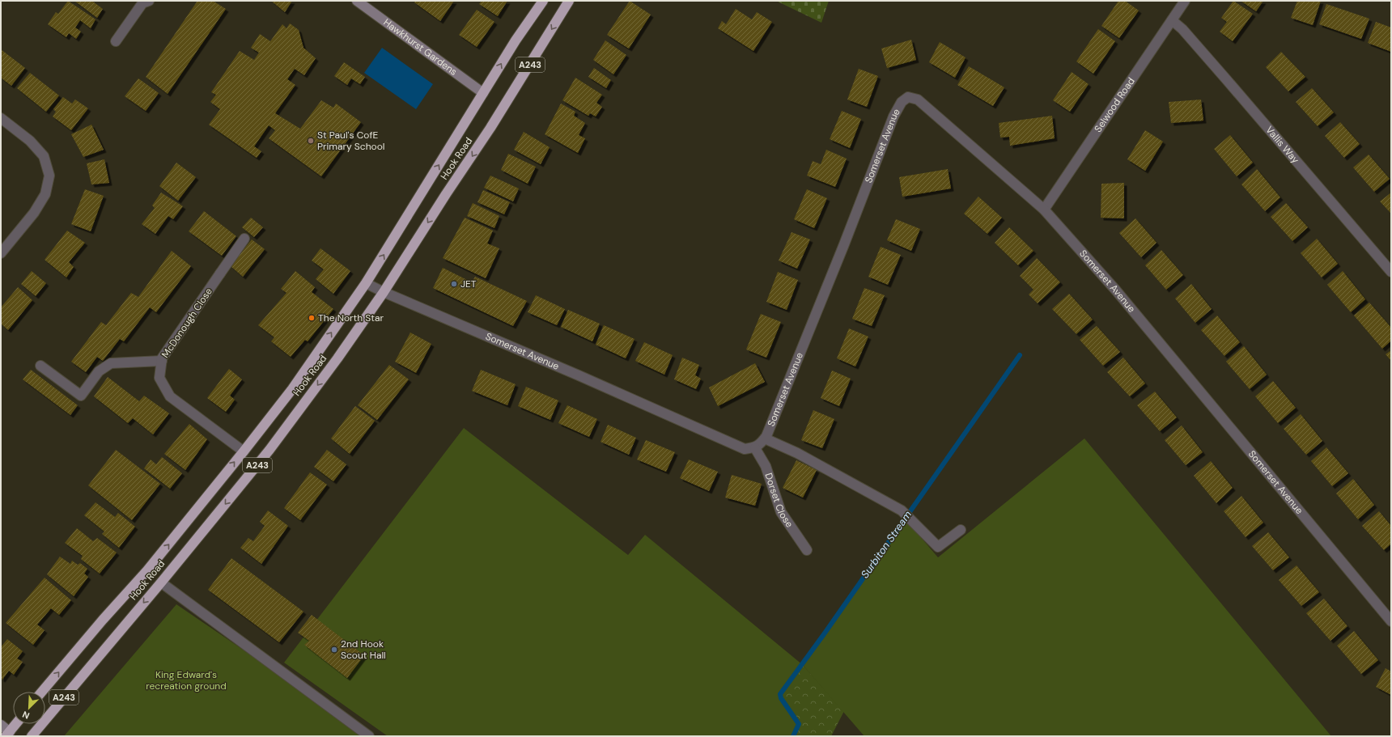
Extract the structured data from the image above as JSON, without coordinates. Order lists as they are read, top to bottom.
{
  "streets": {
    "highway": ["A243", "Hook Road"],
    "street": [
      "Hawkhurst Gardens",
      "Selwood Road",
      "Vallis Way",
      "Somerset Avenue",
      "McDonough Close",
      "Dorset Close"
    ]
  },
  "crossings": [
    ["Hawkhurst Gardens", "Hook Road"],
    ["Selwood Road", "Vallis Way"],
    ["Selwood Road", "Somerset Avenue"],
    ["Somerset Avenue", "Hook Road"],
    ["Somerset Avenue", "Dorset Close"],
    ["Hook Road", "McDonough Close"]
  ],
  "water": ["Surbiton Stream"],
  "parks": ["King Edward's recreation ground"],
  "places": [
    "St Paul's CofE Primary School",
    "JET",
    "The North Star",
    "2nd Hook Scout Hall"
  ],
  "north": "bottom left"
}
